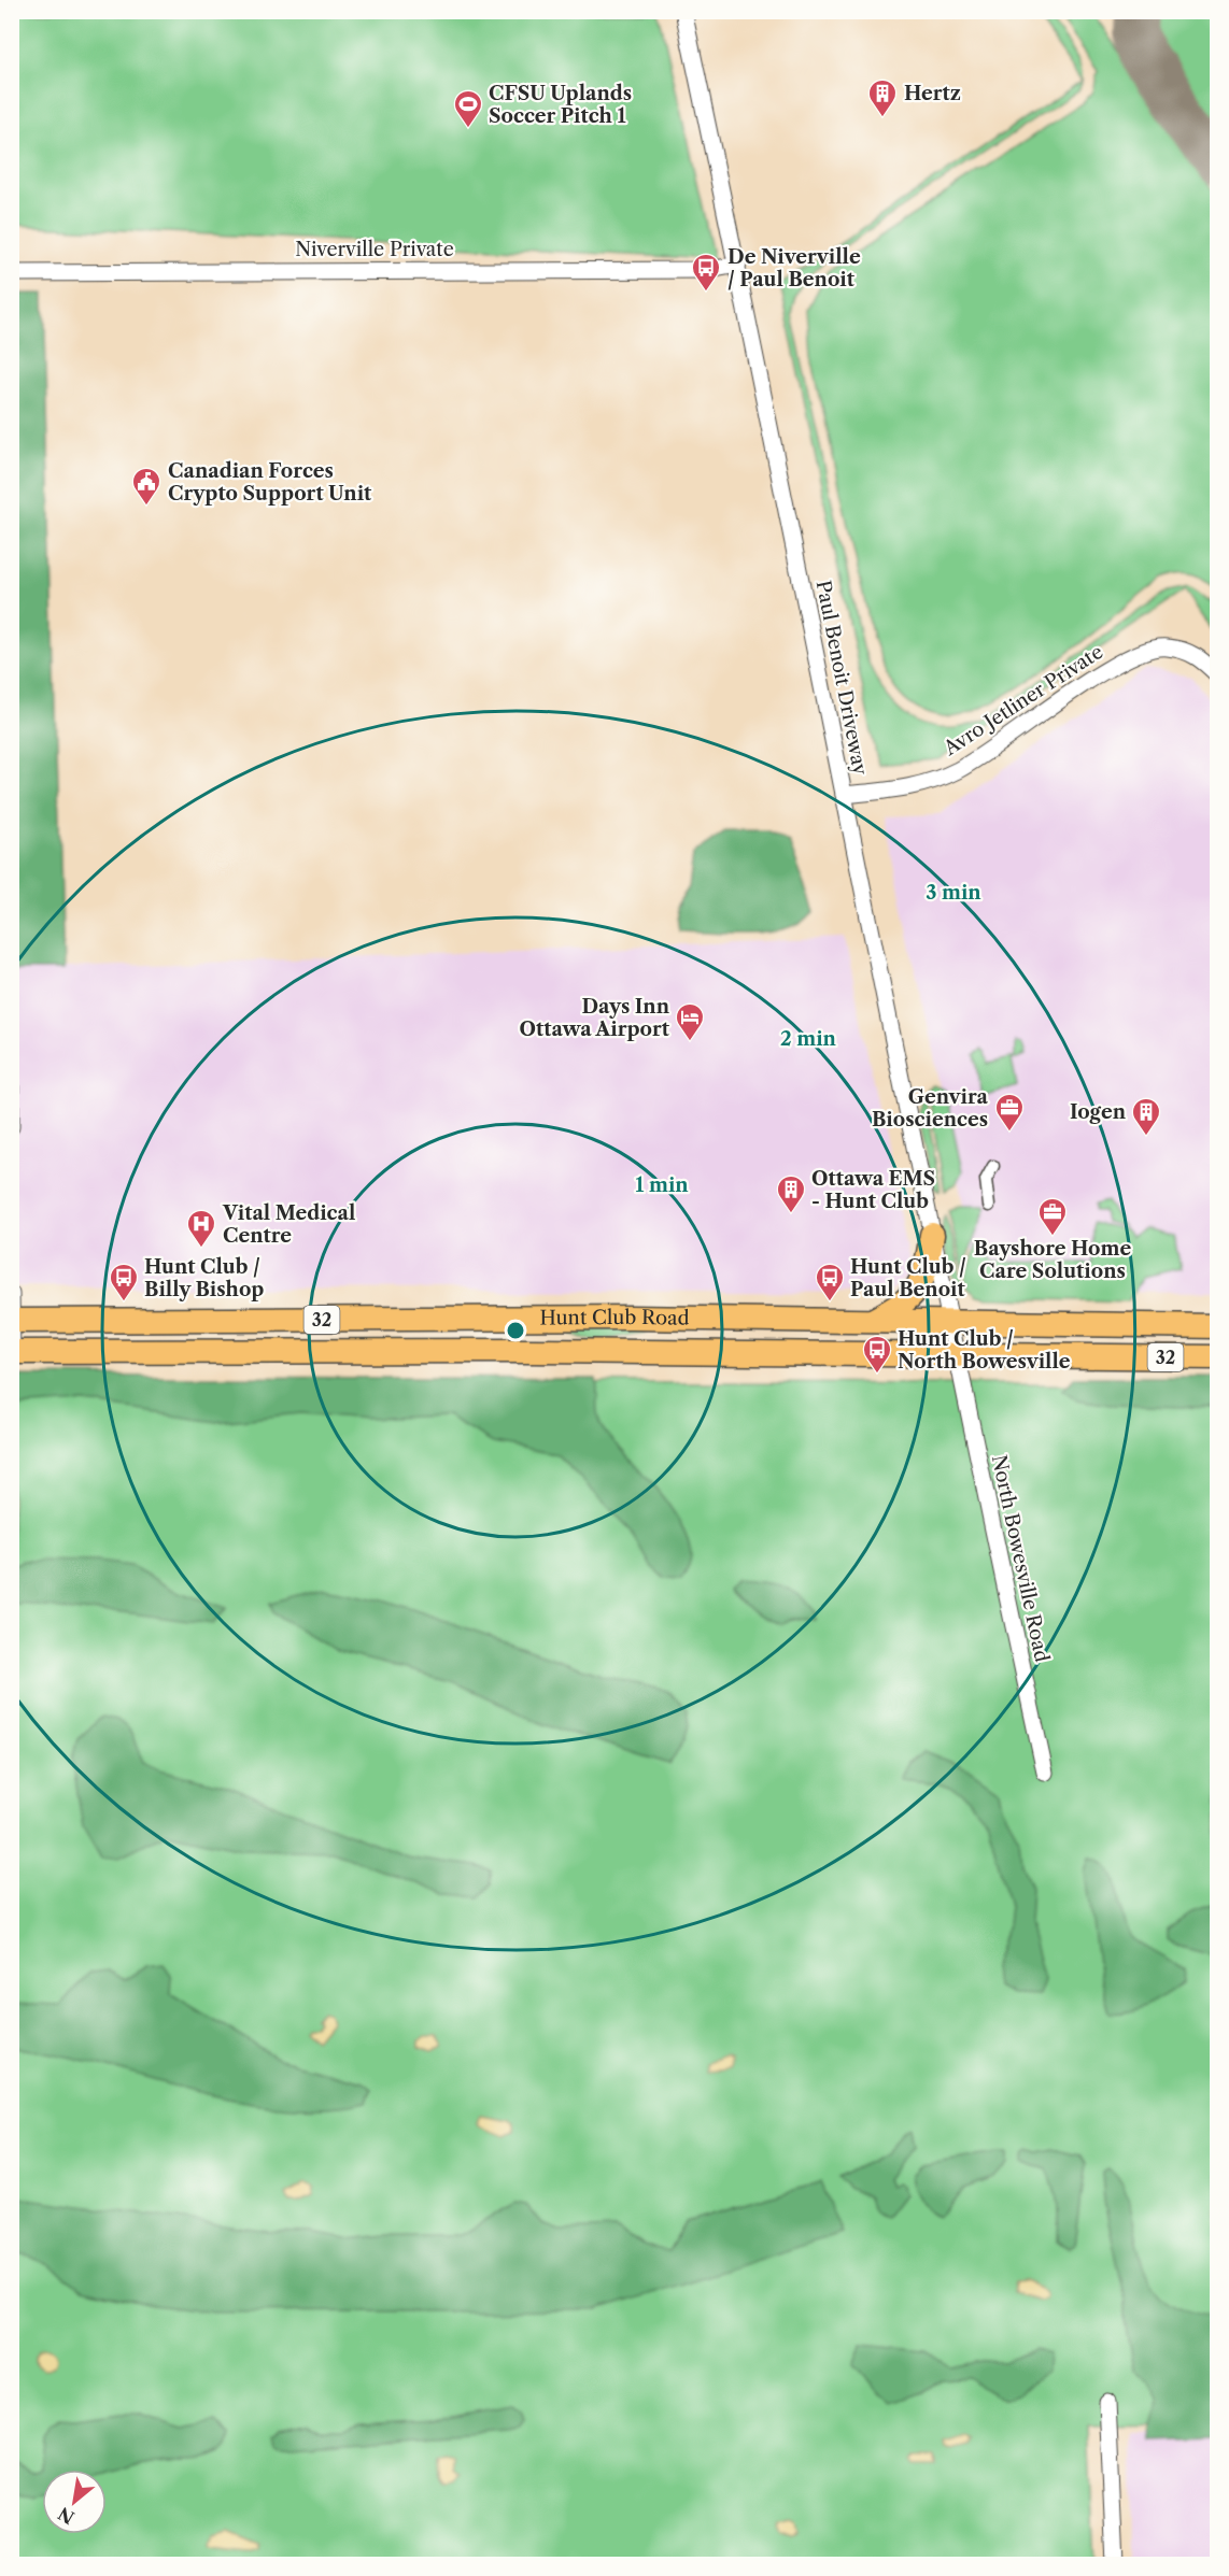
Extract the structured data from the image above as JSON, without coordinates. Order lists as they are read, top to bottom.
{
  "streets": {
    "main road": ["Hunt Club Road", "32"],
    "street": [
      "Niverville Private",
      "Paul Benoit Driveway",
      "Avro Jetliner Private",
      "North Bowesville Road"
    ]
  },
  "crossings": [
    ["Niverville Private", "Paul Benoit Driveway"],
    ["Paul Benoit Driveway", "Avro Jetliner Private"],
    ["Paul Benoit Driveway", "Hunt Club Road"],
    ["Paul Benoit Driveway", "North Bowesville Road"],
    ["Hunt Club Road", "North Bowesville Road"]
  ],
  "places": {
    "building": ["Hertz", "Iogen", "Ottawa EMS - Hunt Club"],
    "sports": ["CFSU Uplands Soccer Pitch 1"],
    "bus stop": [
      "De Niverville / Paul Benoit",
      "Hunt Club / Billy Bishop",
      "Hunt Club / Paul Benoit",
      "Hunt Club / North Bowesville"
    ],
    "public building": ["Canadian Forces Crypto Support Unit"],
    "hotel": ["Days Inn Ottawa Airport"],
    "office": ["Genvira Biosciences", "Bayshore Home Care Solutions"],
    "hospital": ["Vital Medical Centre"]
  },
  "north": "bottom left",
  "rings": ["3 min", "2 min", "1 min"]
}
